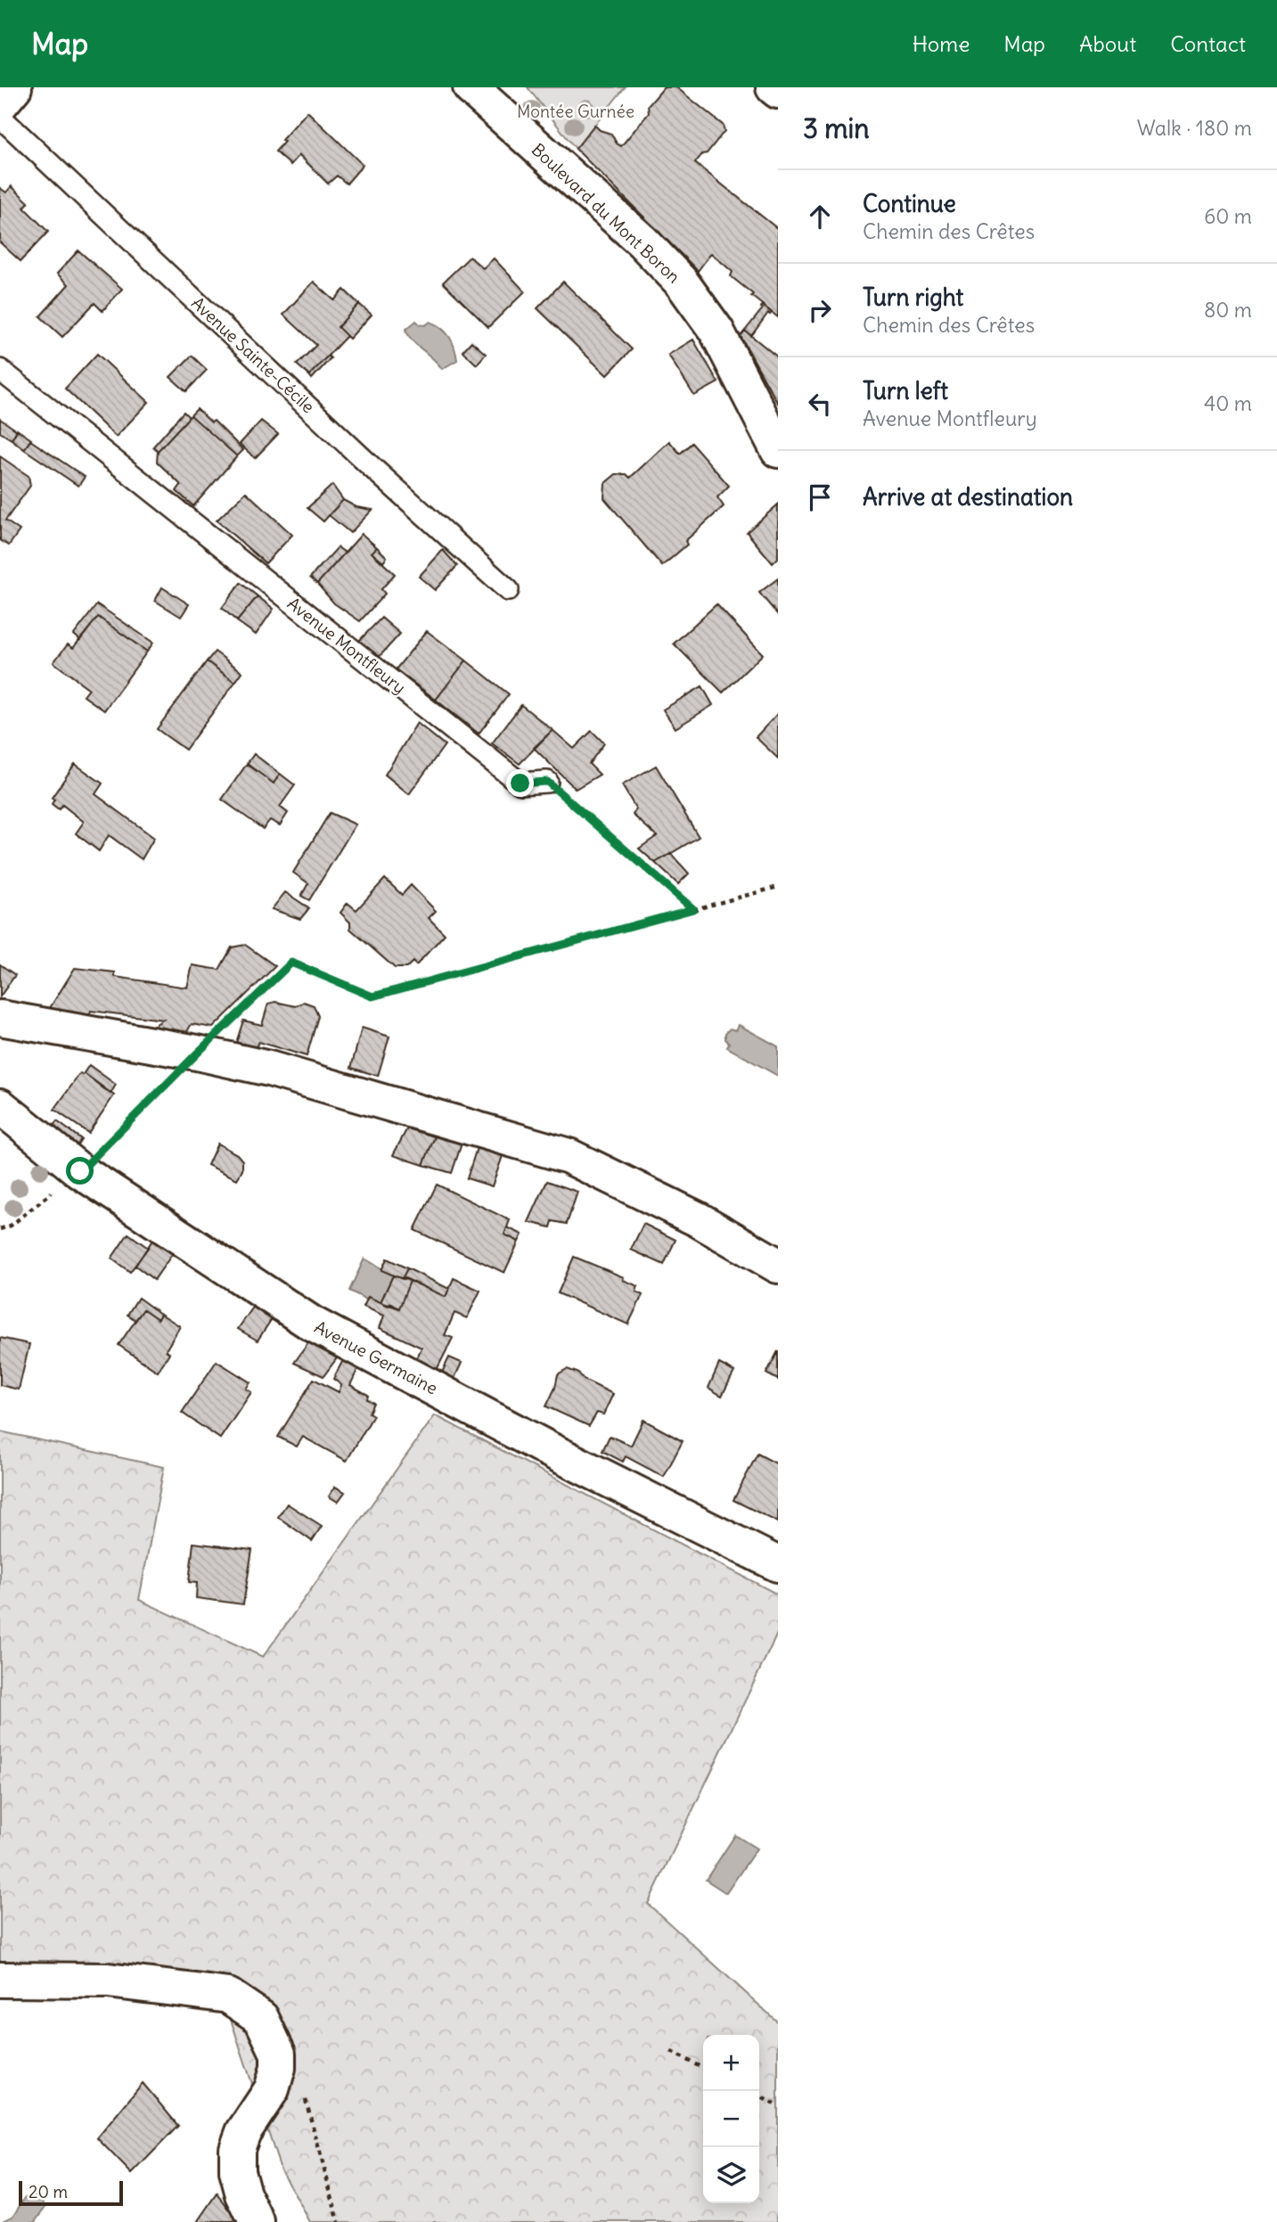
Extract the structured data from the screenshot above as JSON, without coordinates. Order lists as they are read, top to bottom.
{
  "streets": {
    "street": ["Boulevard du Mont Boron", "Avenue Germaine"],
    "lane": ["Avenue Sainte-Cécile", "Avenue Montfleury"]
  },
  "parks": ["Montée Gurnée"],
  "scale_bar": "20 m",
  "page": {
    "header": "Map",
    "nav": [
      "Home",
      "Map",
      "About",
      "Contact"
    ],
    "heading": ["3 min", "Walk · 180 m"],
    "list": [
      ["Continue", "Chemin des Crêtes", "60 m"],
      ["Turn right", "Chemin des Crêtes", "80 m"],
      ["Turn left", "Avenue Montfleury", "40 m"],
      "Arrive at destination"
    ],
    "map_buttons": ["+", "−"],
    "scale": "20 m"
  }
}
